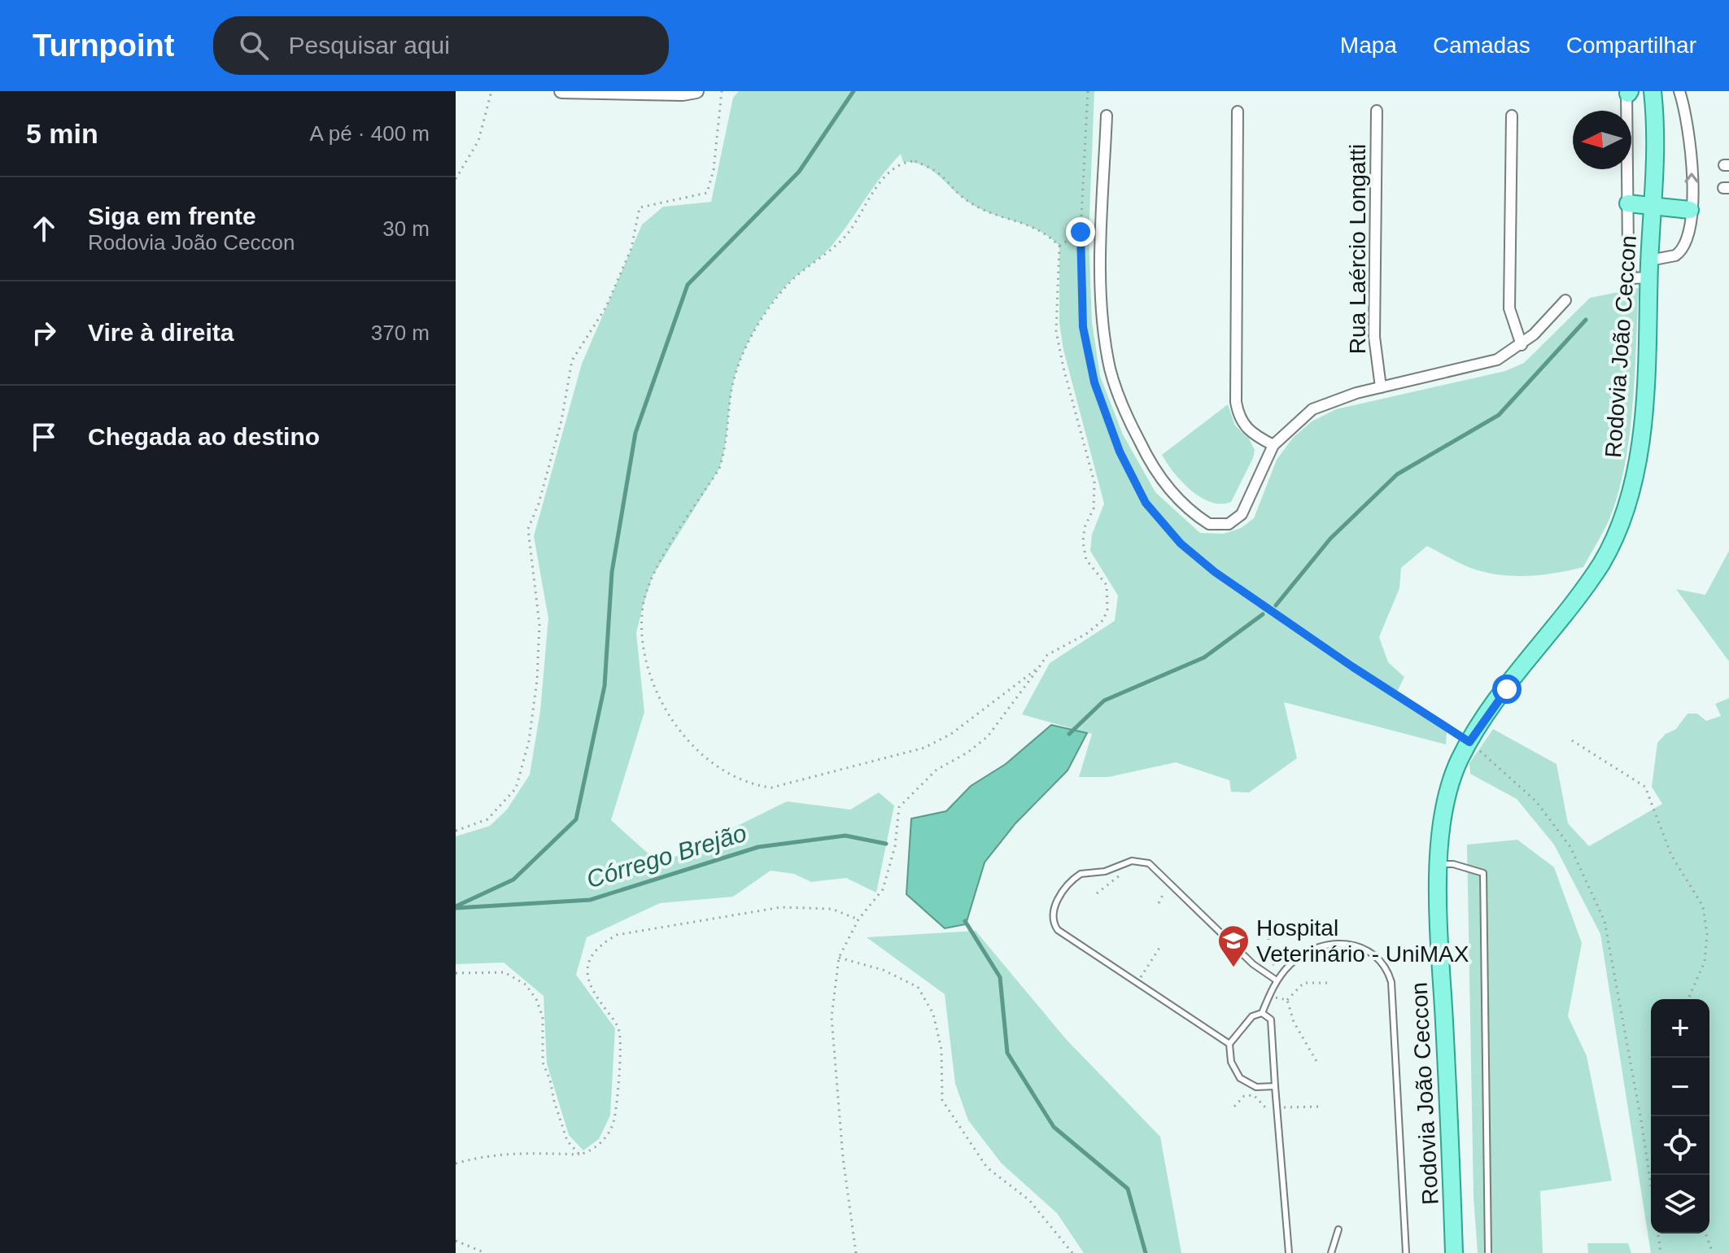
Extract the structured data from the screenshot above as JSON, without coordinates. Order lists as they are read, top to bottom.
{
  "streets": {
    "main road": ["Rodovia João Ceccon"],
    "street": ["Rua Laércio Longatti"]
  },
  "water": ["Córrego Brejão"],
  "places": {
    "school or university": ["Hospital Veterinário - UniMAX"]
  },
  "north": "left",
  "page": {
    "header": "Turnpoint",
    "search": "Pesquisar aqui",
    "nav": ["Mapa", "Camadas", "Compartilhar"],
    "heading": ["5 min", "A pé · 400 m"],
    "list": [
      ["Siga em frente", "Rodovia João Ceccon", "30 m"],
      ["Vire à direita", "370 m"],
      "Chegada ao destino"
    ],
    "map_buttons": ["+", "−"]
  }
}
